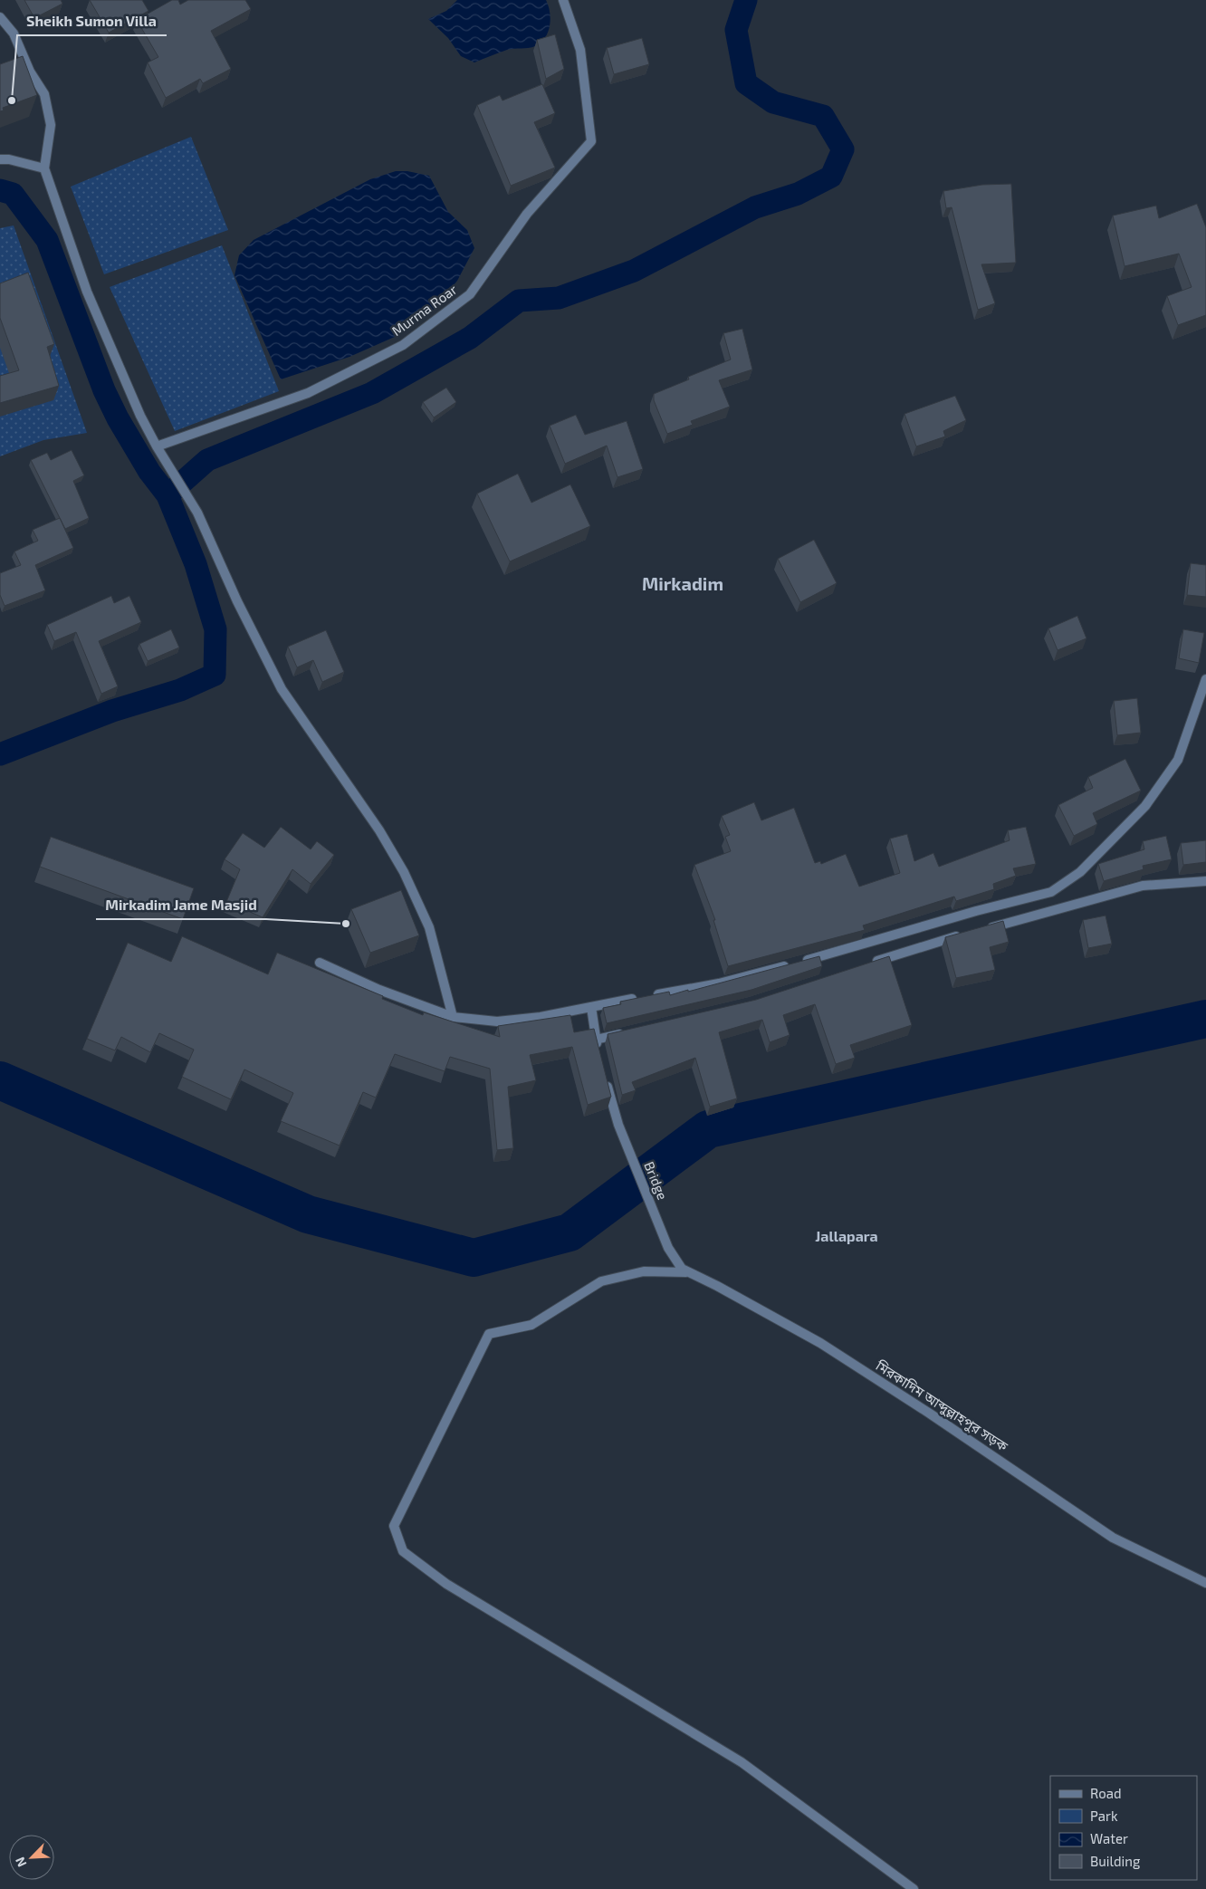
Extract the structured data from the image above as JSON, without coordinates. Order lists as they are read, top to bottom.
{
  "streets": {
    "street": ["Murma Roar", "Bridge", "মিরকাদিম আব্দুল্লাহপুর সড়ক"]
  },
  "crossings": [
    ["Bridge", "মিরকাদিম আব্দুল্লাহপুর সড়ক"]
  ],
  "districts": ["Mirkadim", "Jallapara"],
  "places": ["Sheikh Sumon Villa", "Mirkadim Jame Masjid"],
  "legend": [
    "Road",
    "Park",
    "Water",
    "Building"
  ],
  "north": "bottom left"
}
